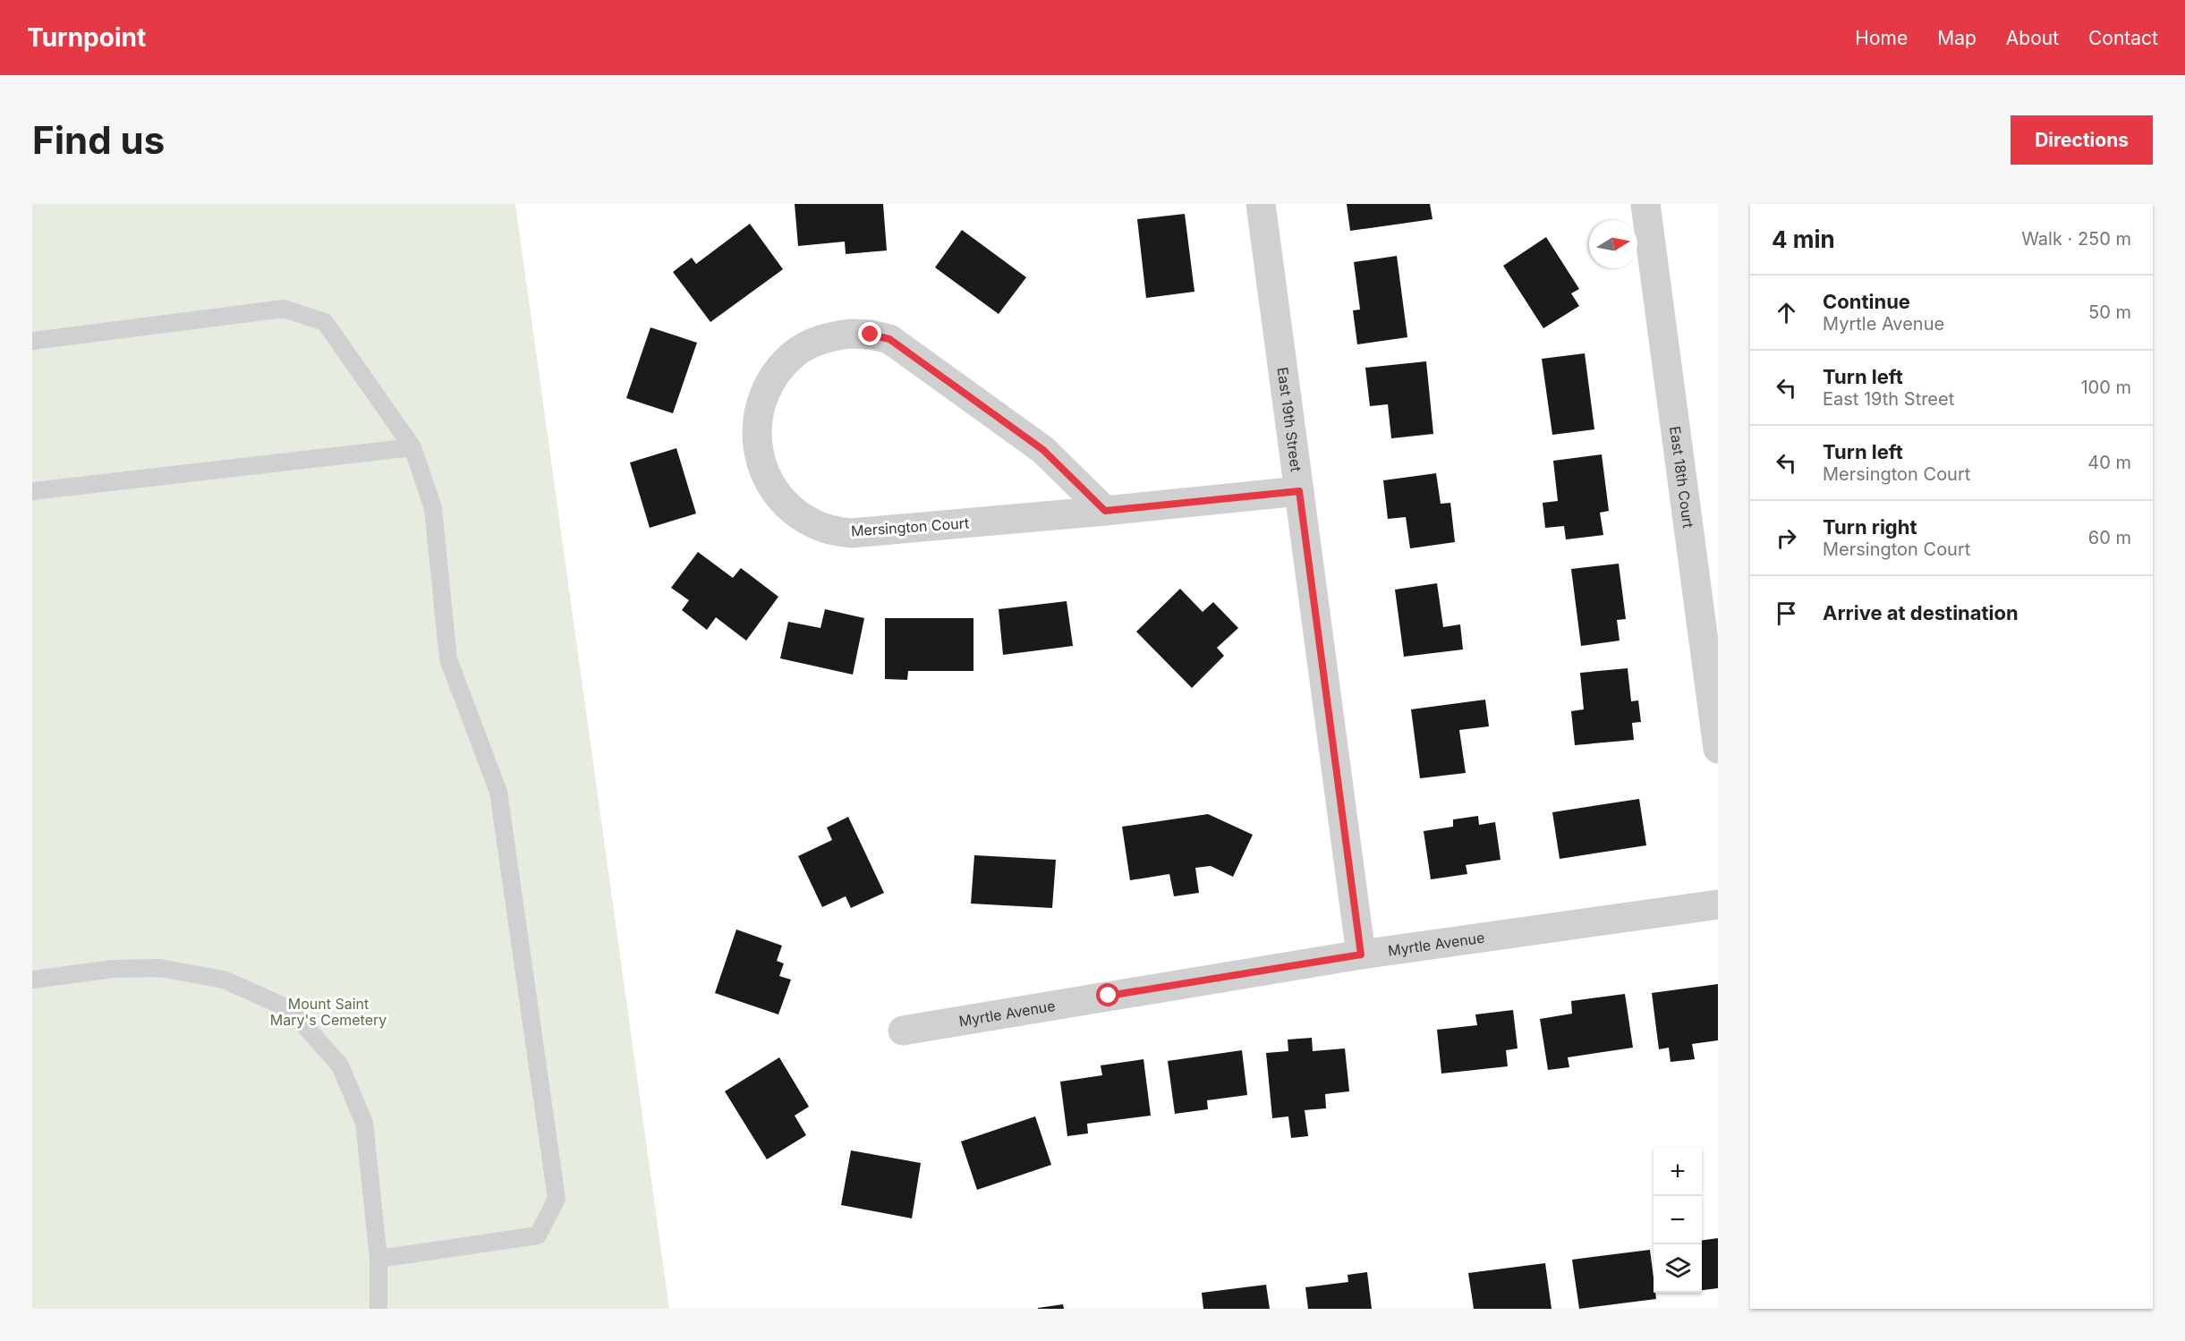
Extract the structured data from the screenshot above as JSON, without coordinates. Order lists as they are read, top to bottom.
{
  "streets": {
    "street": [
      "East 19th Street",
      "East 18th Court",
      "Mersington Court",
      "Myrtle Avenue"
    ]
  },
  "crossings": [
    ["East 19th Street", "Mersington Court"],
    ["East 19th Street", "Myrtle Avenue"]
  ],
  "parks": ["Mount Saint Mary's Cemetery"],
  "north": "right",
  "page": {
    "header": "Turnpoint",
    "nav": [
      "Home",
      "Map",
      "About",
      "Contact"
    ],
    "buttons": "Directions",
    "title": "Find us",
    "heading": ["4 min", "Walk · 250 m"],
    "list": [
      ["Continue", "Myrtle Avenue", "50 m"],
      ["Turn left", "East 19th Street", "100 m"],
      ["Turn left", "Mersington Court", "40 m"],
      ["Turn right", "Mersington Court", "60 m"],
      "Arrive at destination"
    ],
    "map_buttons": ["+", "−"]
  }
}
